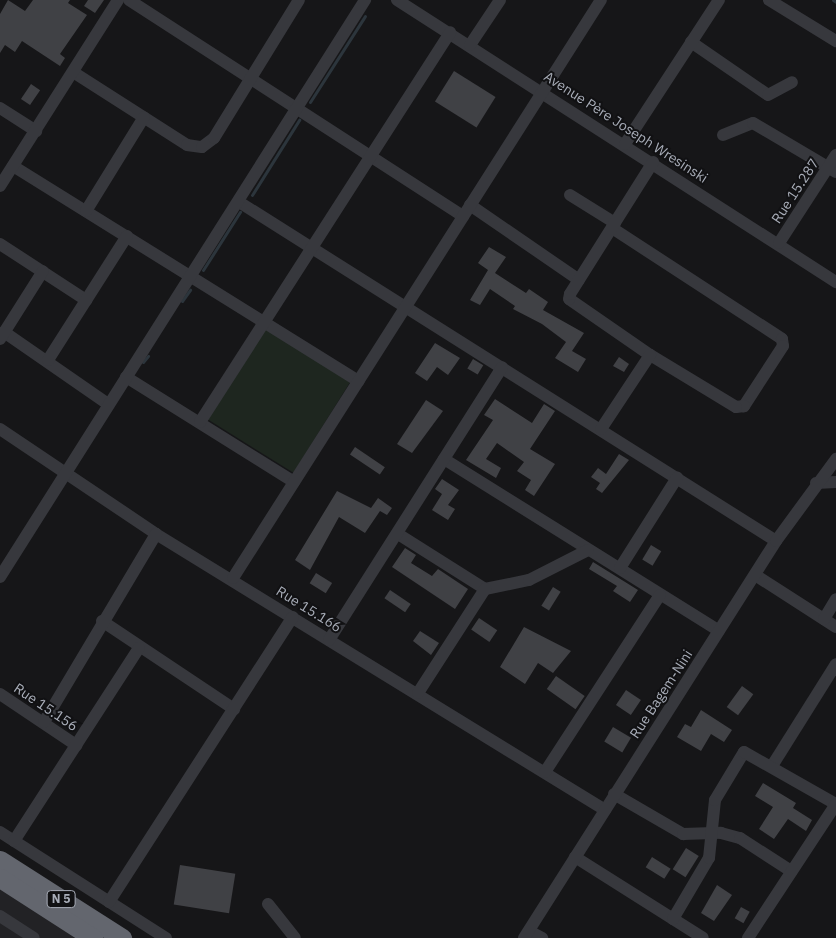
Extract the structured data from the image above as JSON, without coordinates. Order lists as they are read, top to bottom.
{
  "streets": {
    "highway": ["N 5"],
    "street": [
      "Avenue Père Joseph Wresinski",
      "Rue 15.287",
      "Rue 15.166",
      "Rue Bagem-Nini",
      "Rue 15.156"
    ]
  },
  "crossings": [
    ["Avenue Père Joseph Wresinski", "Rue 15.287"],
    ["Rue 15.166", "Rue Bagem-Nini"]
  ]
}
